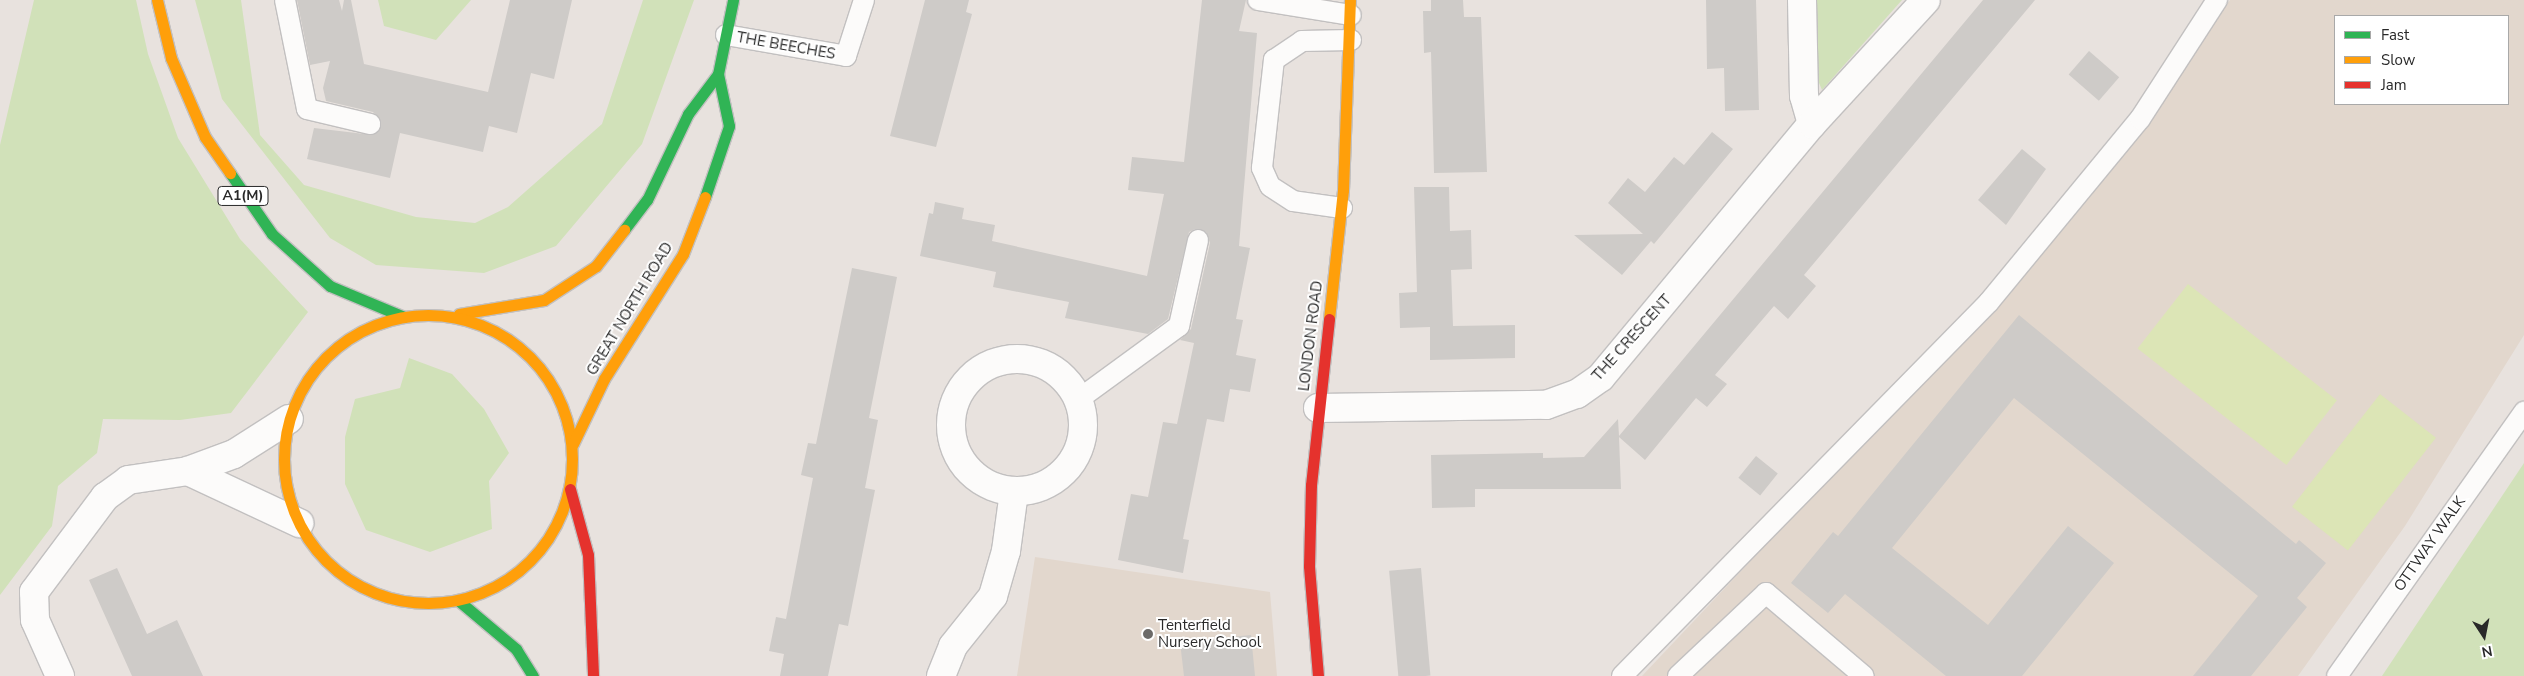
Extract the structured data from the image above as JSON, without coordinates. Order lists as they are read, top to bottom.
{
  "streets": {
    "main road": ["A1(M)", "GREAT NORTH ROAD", "LONDON ROAD"],
    "street": ["THE CRESCENT"],
    "lane": ["THE BEECHES", "OTTWAY WALK"]
  },
  "crossings": [
    ["LONDON ROAD", "THE CRESCENT"]
  ],
  "places": ["Tenterfield Nursery School"],
  "legend": ["Fast", "Slow", "Jam"],
  "north": "bottom"
}
